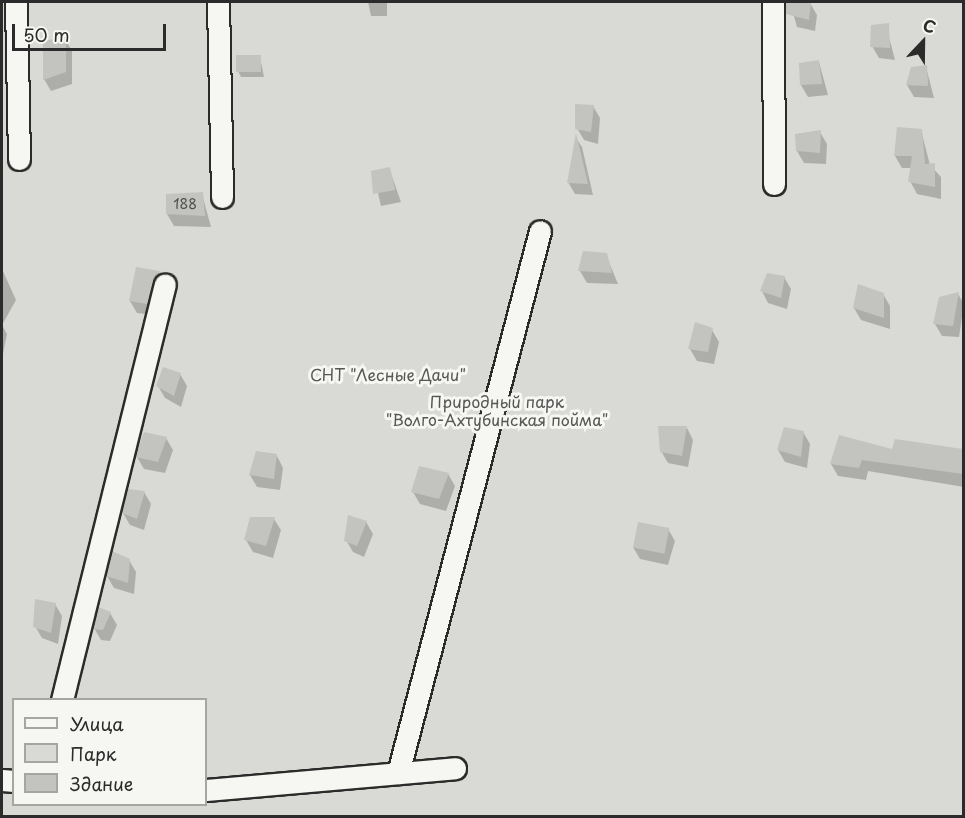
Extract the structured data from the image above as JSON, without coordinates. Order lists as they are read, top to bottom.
{
  "parks": ["СНТ \"Лесные Дачи\"", "Природный парк \"Волго-Ахтубинская пойма\""],
  "house_numbers": ["188"],
  "legend": ["Улица", "Парк", "Здание"],
  "scale_bar": "50 m",
  "north": "top"
}
